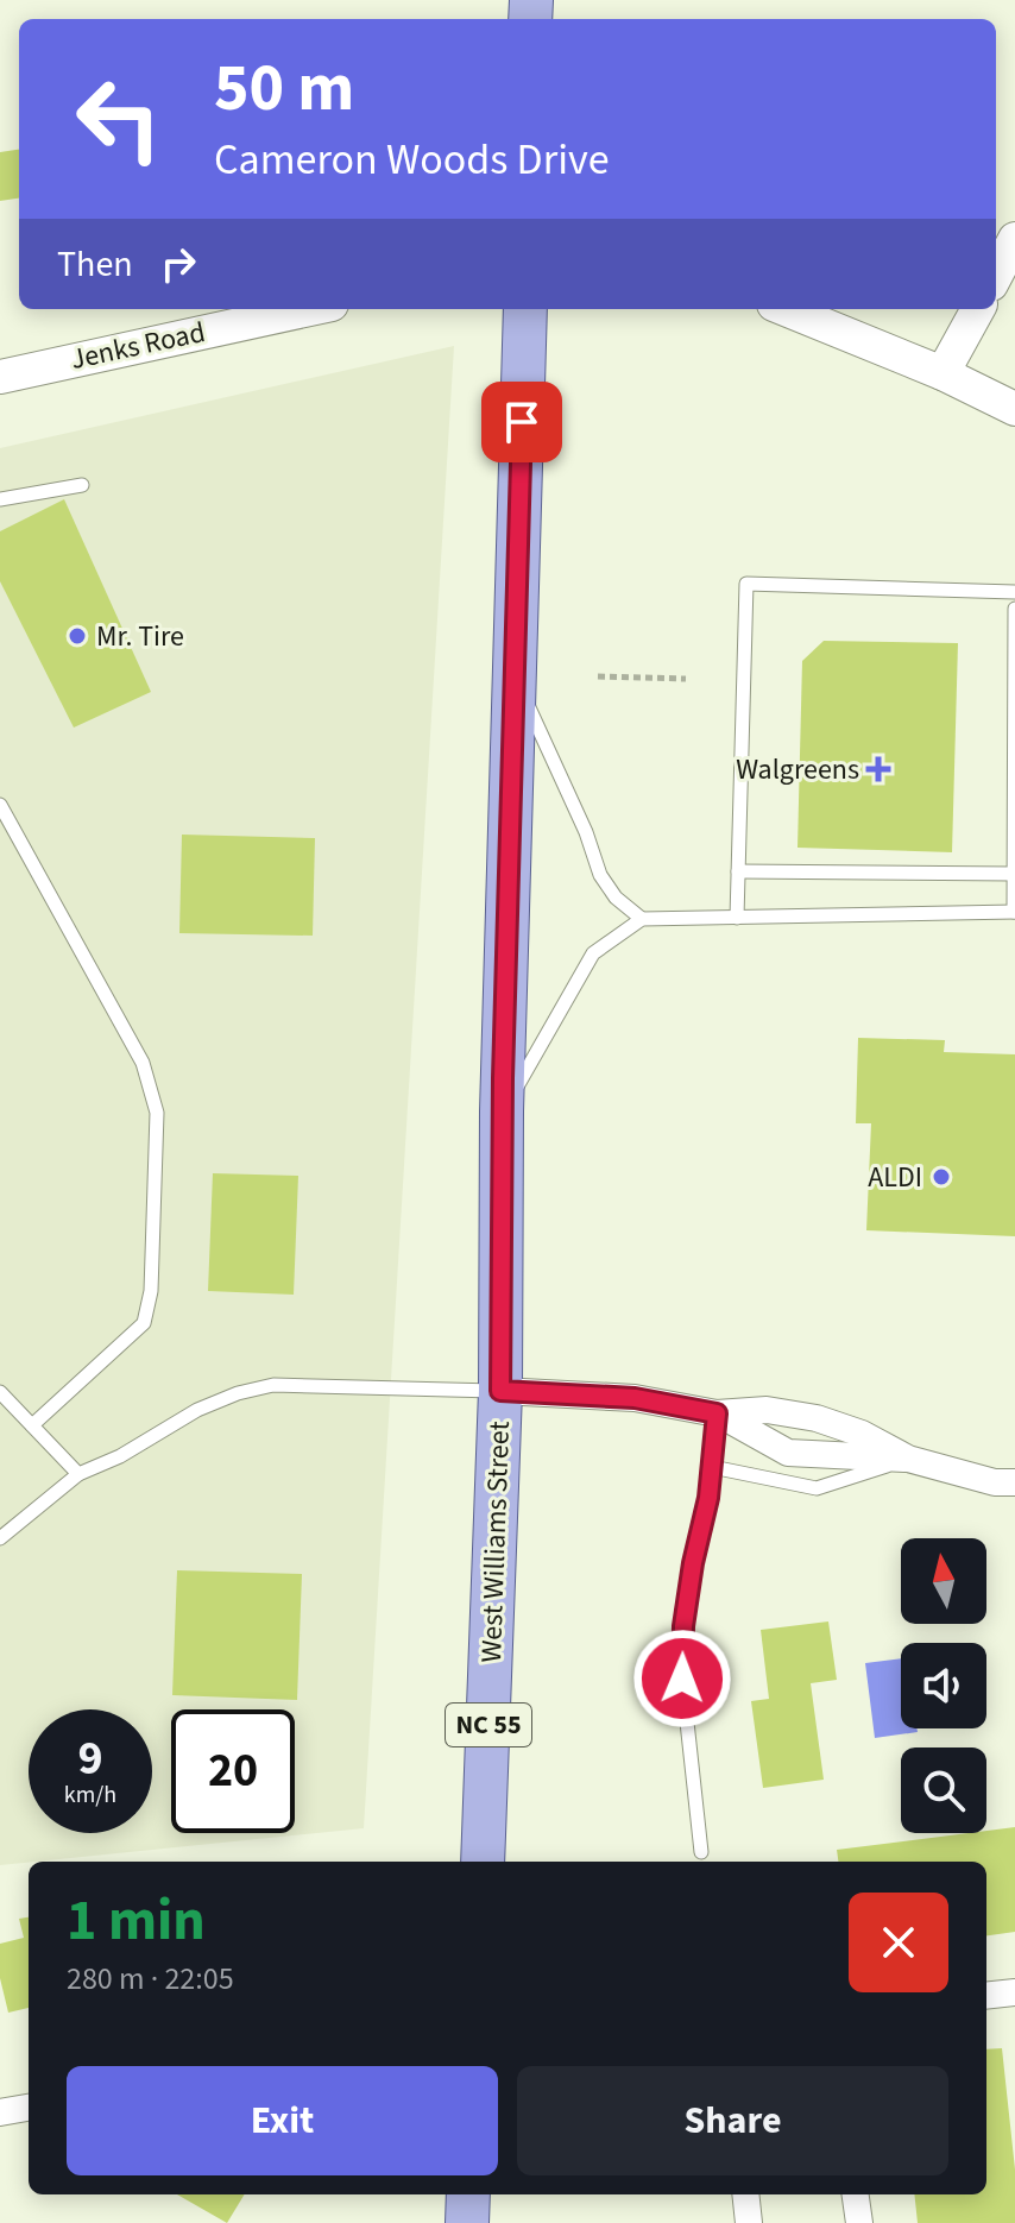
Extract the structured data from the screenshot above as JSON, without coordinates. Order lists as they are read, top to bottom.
{
  "streets": {
    "main road": ["West Williams Street", "NC 55"],
    "street": ["Jenks Road"]
  },
  "places": {
    "other": ["Mr. Tire", "ALDI"],
    "health": ["Walgreens"]
  },
  "north": "top",
  "page": {
    "turn": ["50 m", "Cameron Woods Drive"],
    "then": "Then",
    "speed": "9 km/h",
    "limit": "20",
    "heading": ["1 min", "280 m · 22:05"],
    "buttons": ["Exit", "Share"]
  }
}
